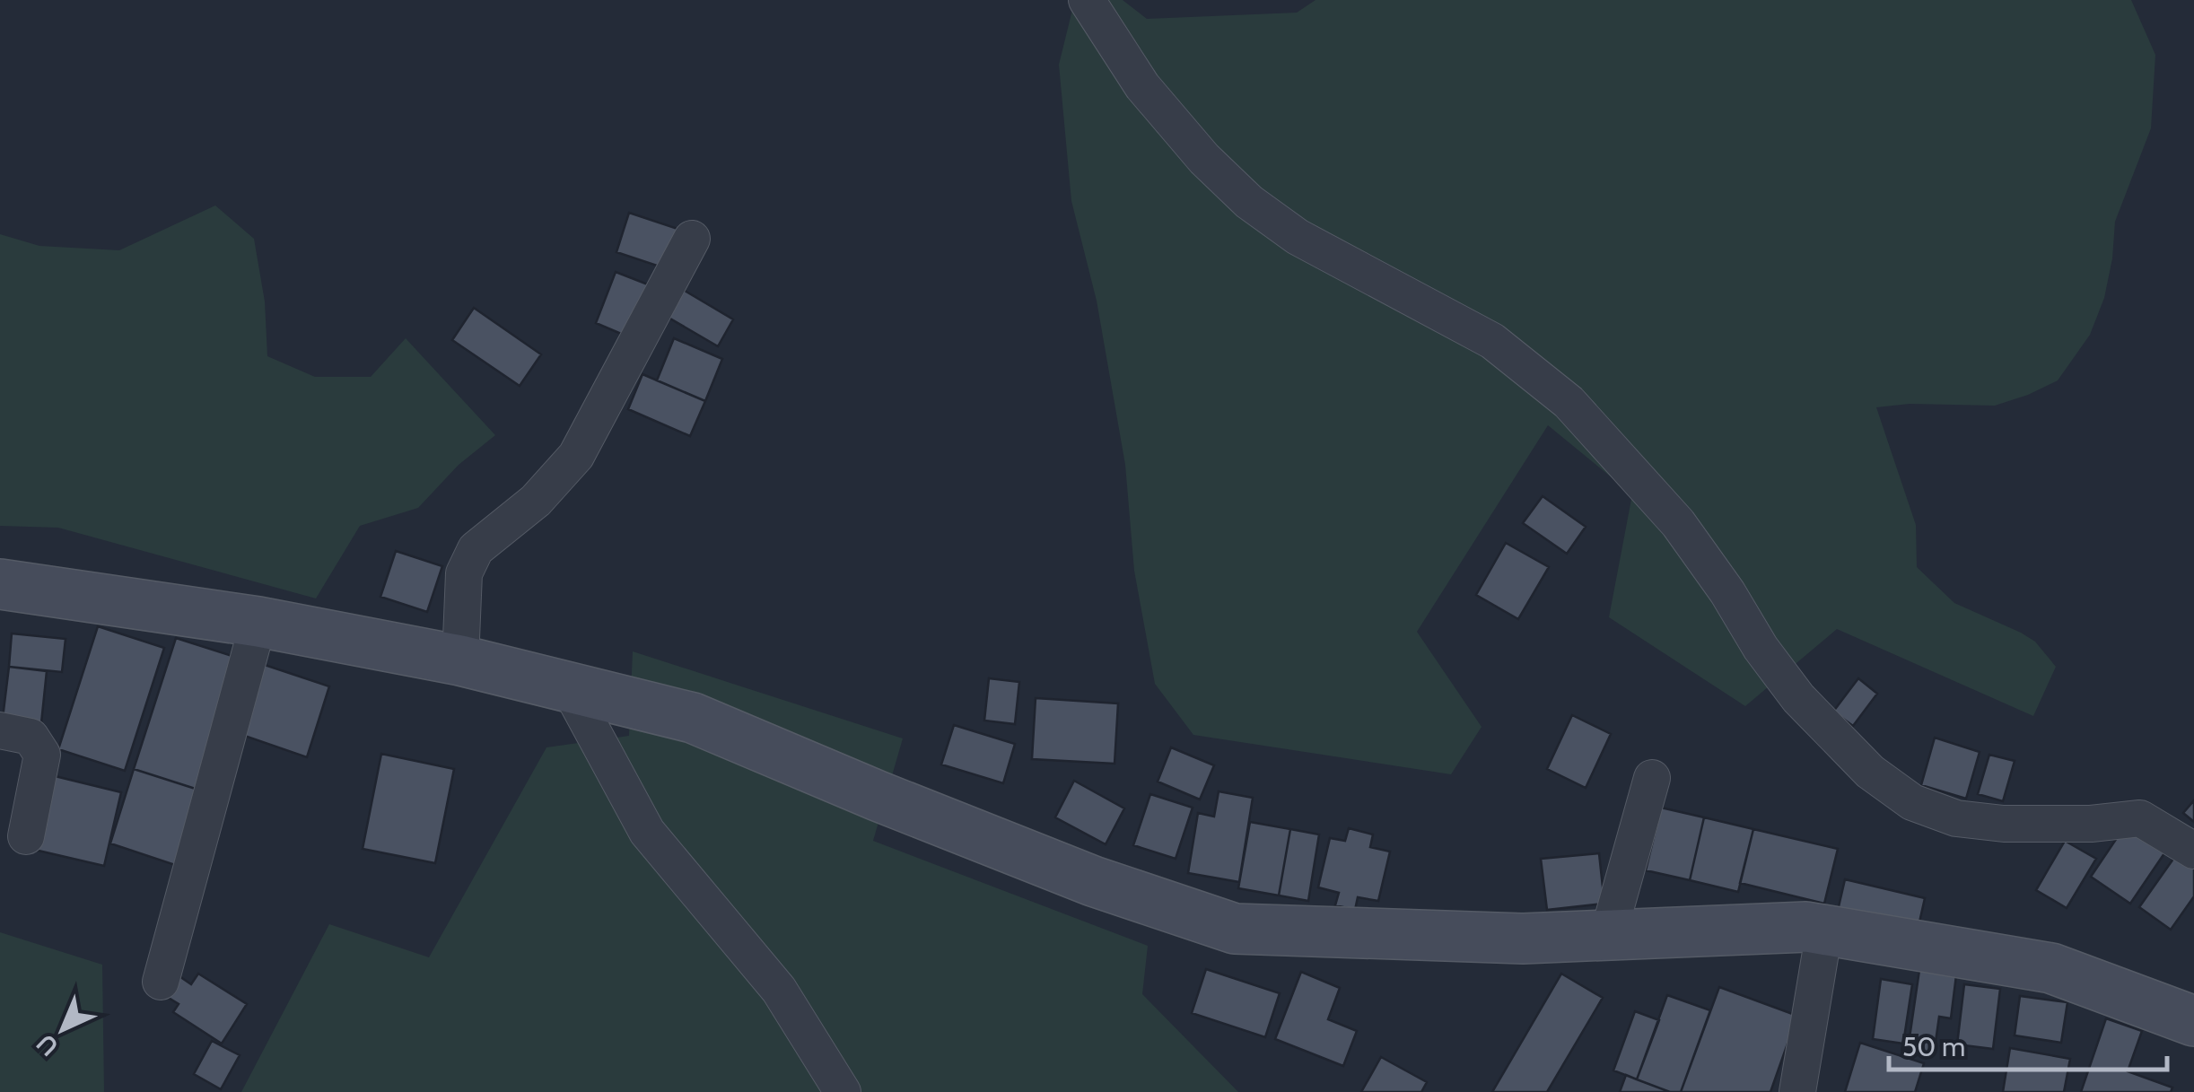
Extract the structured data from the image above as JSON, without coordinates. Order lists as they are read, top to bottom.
{
  "scale_bar": "50 m",
  "north": "bottom left"
}
